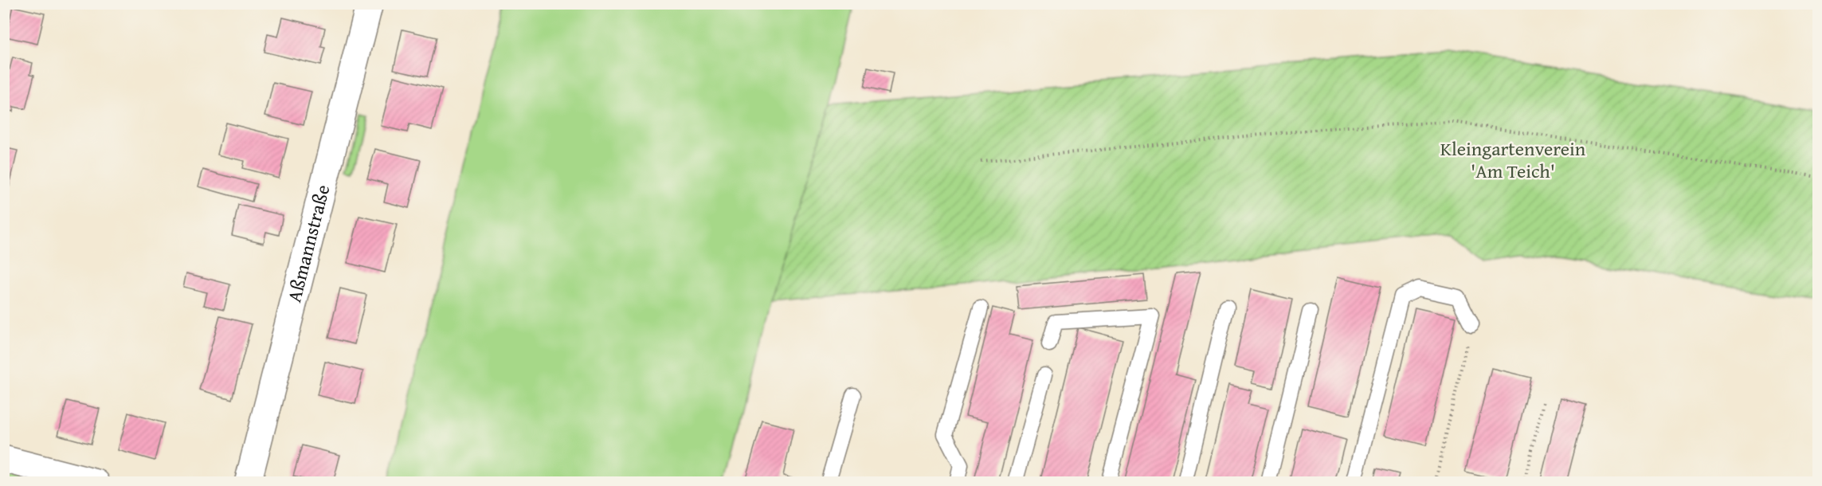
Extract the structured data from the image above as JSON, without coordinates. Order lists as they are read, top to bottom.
{
  "streets": {
    "street": ["Aßmannstraße"]
  },
  "parks": ["Kleingartenverein 'Am Teich'"]
}
